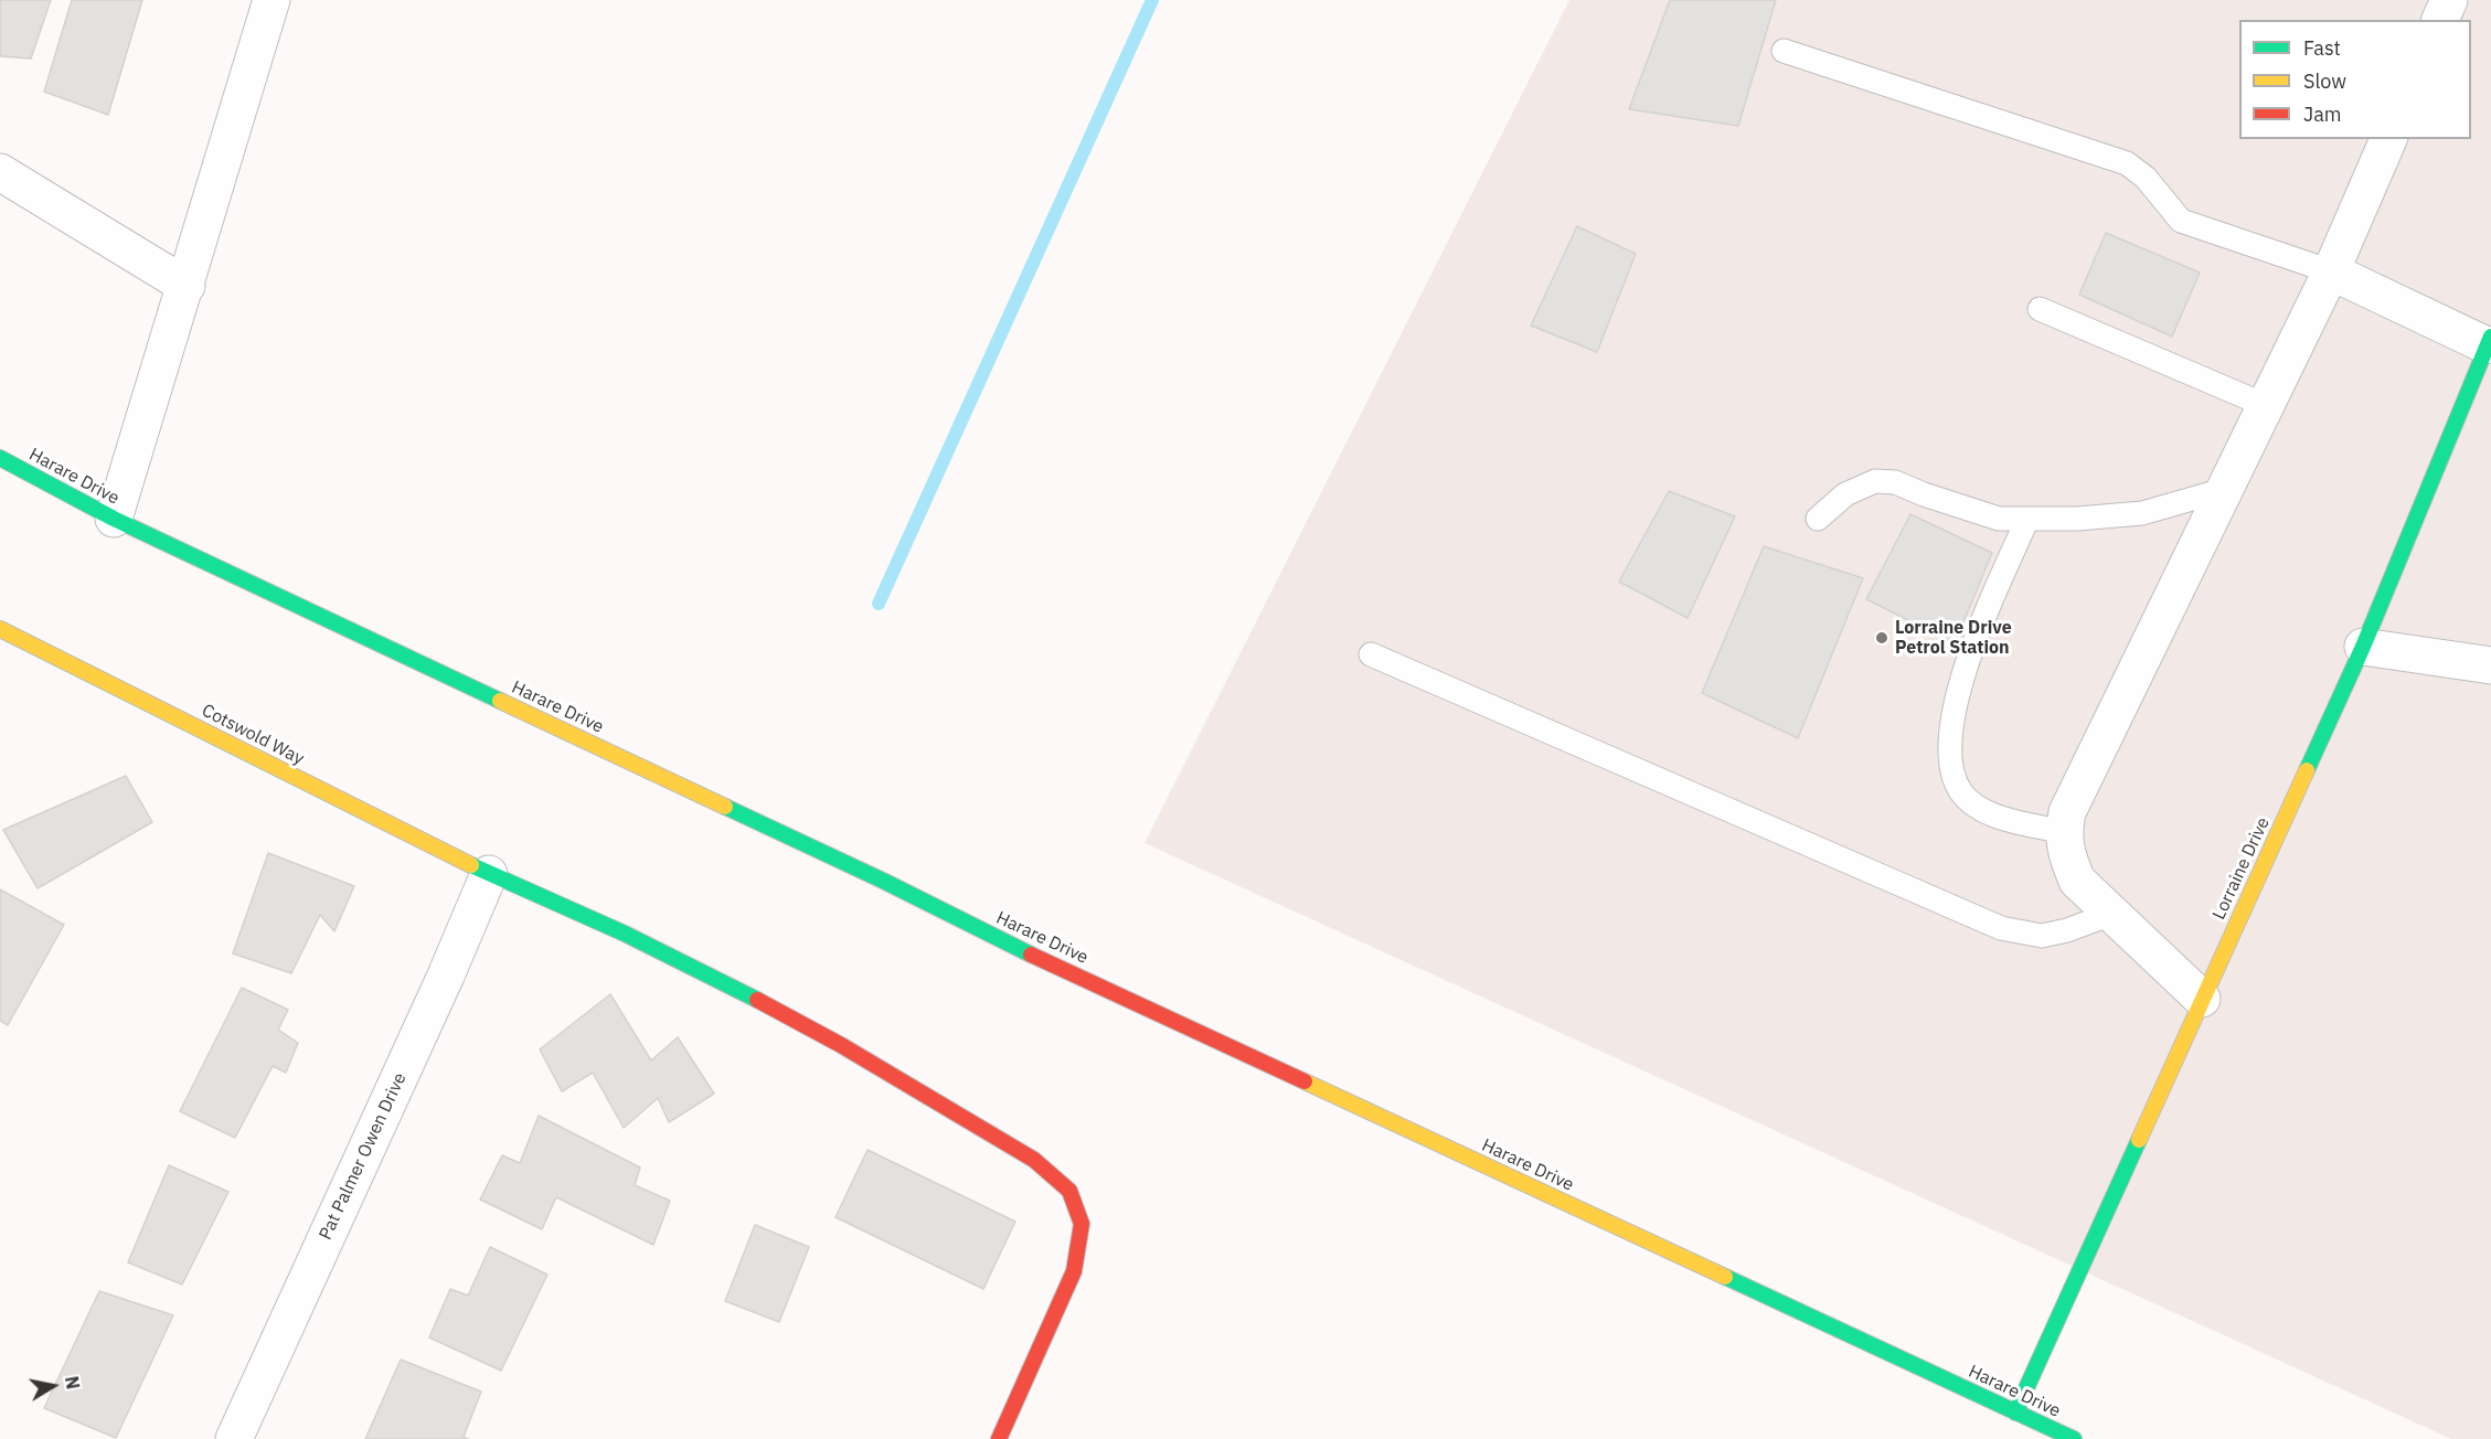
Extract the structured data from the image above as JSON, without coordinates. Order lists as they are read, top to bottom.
{
  "streets": {
    "street": [
      "Harare Drive",
      "Cotswold Way",
      "Lorraine Drive",
      "Pat Palmer Owen Drive"
    ]
  },
  "crossings": [
    ["Harare Drive", "Lorraine Drive"],
    ["Cotswold Way", "Pat Palmer Owen Drive"]
  ],
  "places": ["Lorraine Drive Petrol Station"],
  "legend": ["Fast", "Slow", "Jam"],
  "north": "right"
}
